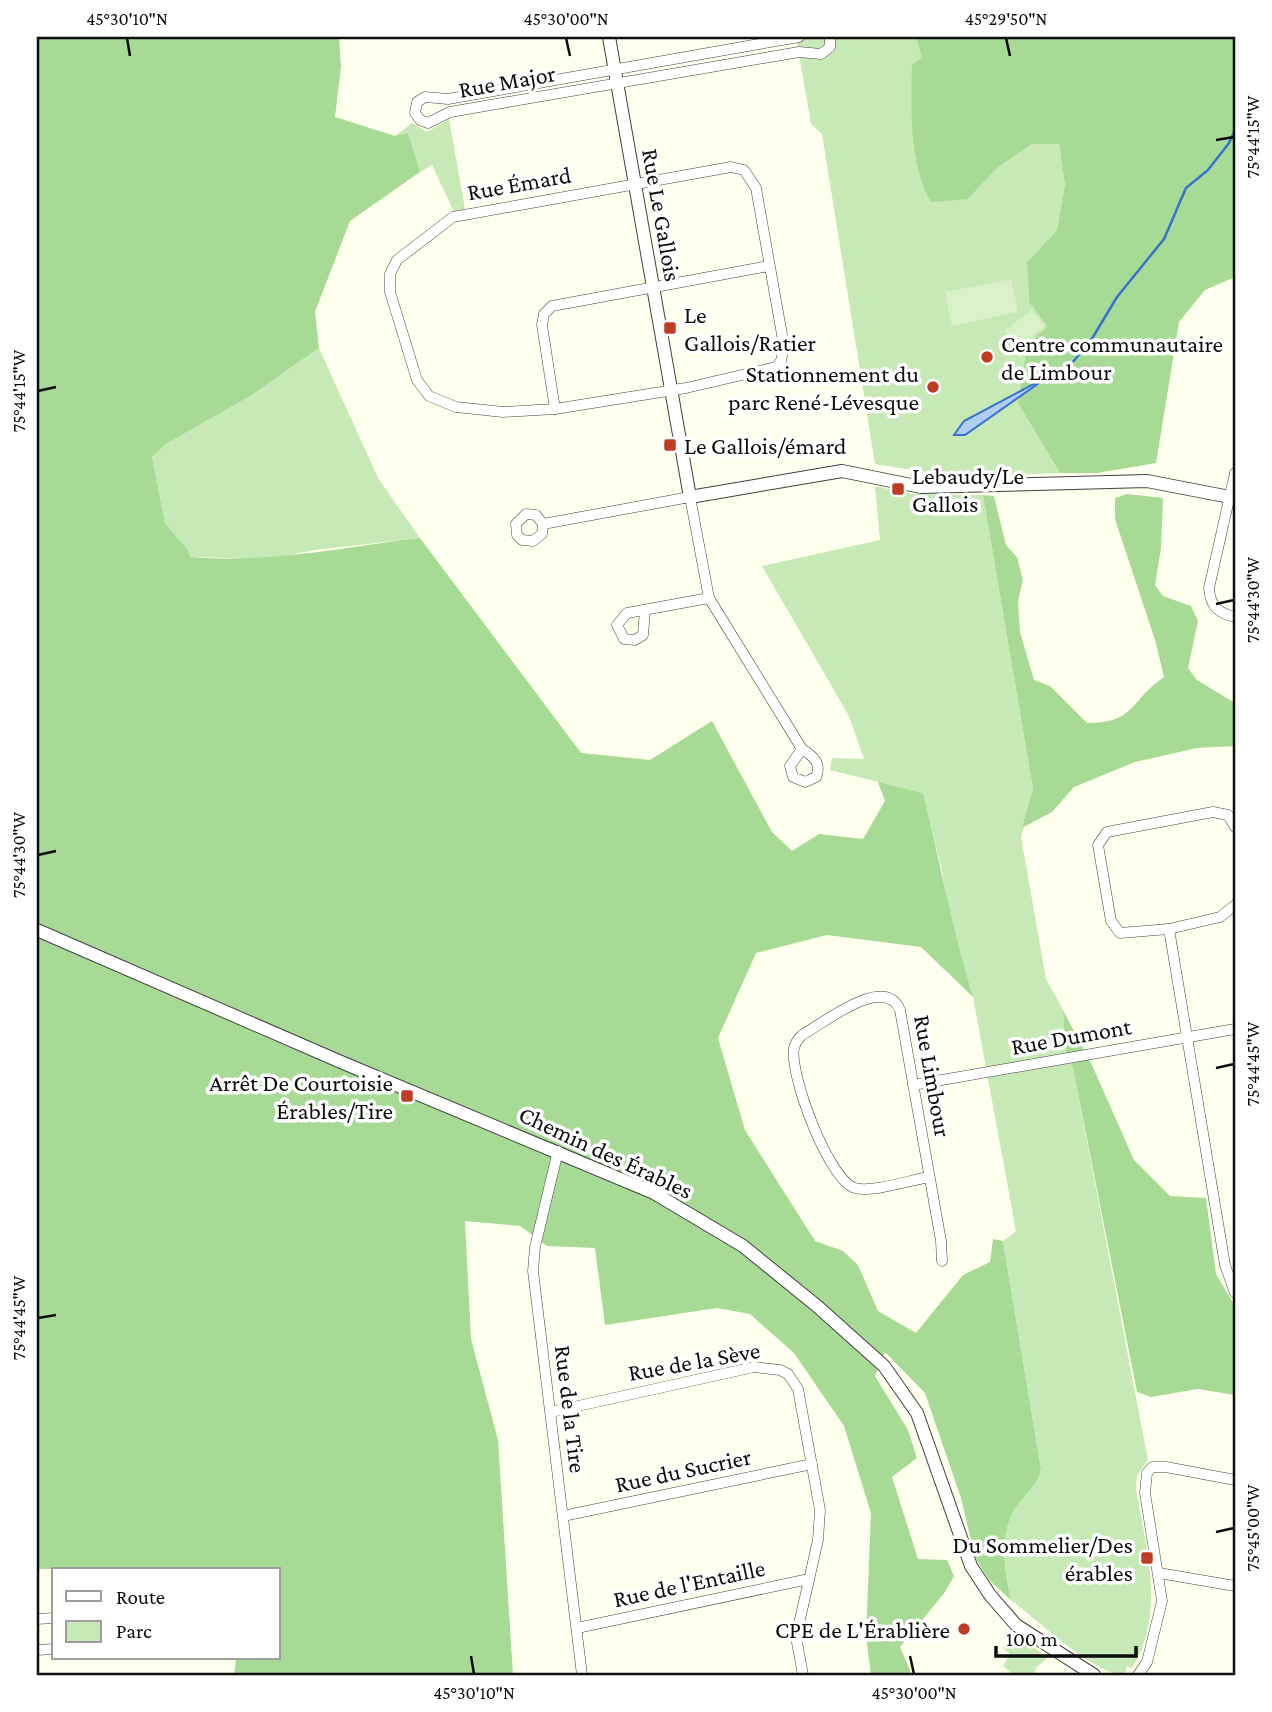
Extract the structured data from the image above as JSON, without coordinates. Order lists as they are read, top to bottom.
{
  "streets": {
    "street": [
      "Rue Major",
      "Rue Émard",
      "Rue Le Gallois",
      "Rue Dumont",
      "Rue Limbour",
      "Chemin des Érables",
      "Rue de la Sève",
      "Rue de la Tire",
      "Rue du Sucrier",
      "Rue de l'Entaille"
    ]
  },
  "crossings": [
    ["Rue Major", "Rue Le Gallois"],
    ["Rue Émard", "Rue Le Gallois"],
    ["Rue Dumont", "Rue Limbour"],
    ["Chemin des Érables", "Rue de la Tire"],
    ["Rue de la Sève", "Rue de la Tire"],
    ["Rue de la Sève", "Rue du Sucrier"],
    ["Rue de la Sève", "Rue de l'Entaille"],
    ["Rue de la Tire", "Rue du Sucrier"],
    ["Rue de la Tire", "Rue de l'Entaille"]
  ],
  "places": {
    "transit": [
      "Le Gallois/Ratier",
      "Le Gallois/émard",
      "Lebaudy/Le Gallois",
      "Arrêt De Courtoisie Érables/Tire",
      "Du Sommelier/Des érables"
    ],
    "other": ["Centre communautaire de Limbour", "Stationnement du parc René-Lévesque", "CPE de L'Érablière"]
  },
  "legend": ["Route", "Parc"],
  "scale_bar": "100 m",
  "coordinates": [
    "45°30'10\"N",
    "45°30'00\"N",
    "45°29'50\"N",
    "75°44'15\"W",
    "75°44'30\"W",
    "75°44'45\"W",
    "75°45'00\"W"
  ]
}
